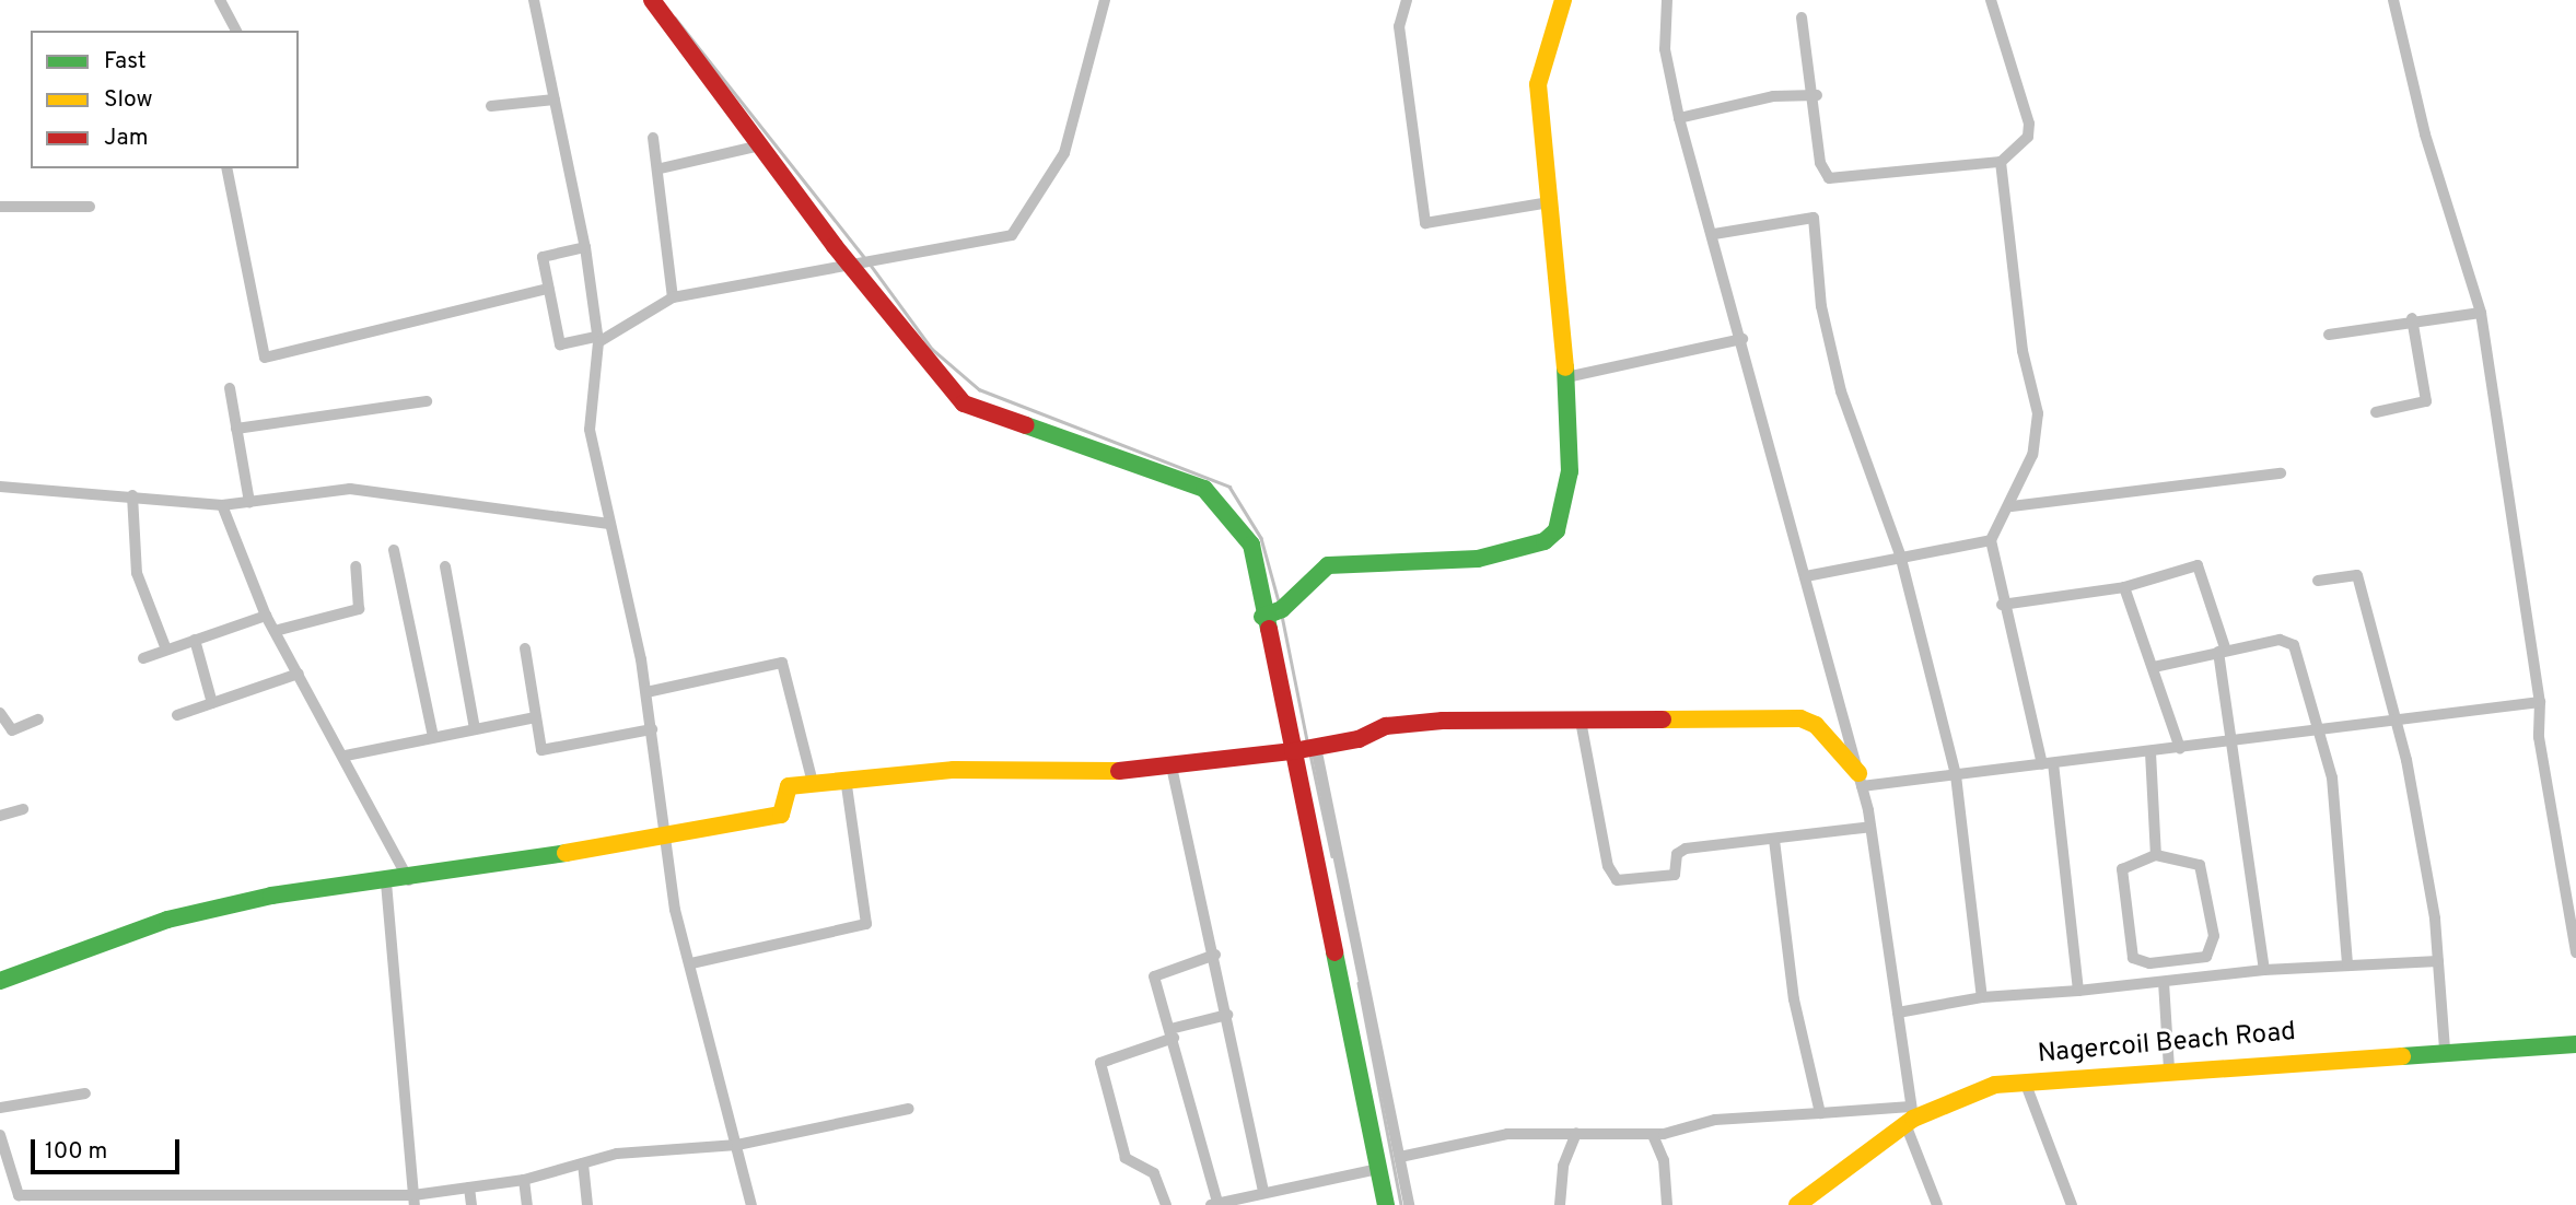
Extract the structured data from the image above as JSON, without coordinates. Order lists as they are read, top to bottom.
{
  "streets": {
    "street": ["Nagercoil Beach Road"]
  },
  "legend": ["Fast", "Slow", "Jam"],
  "scale_bar": "100 m"
}
